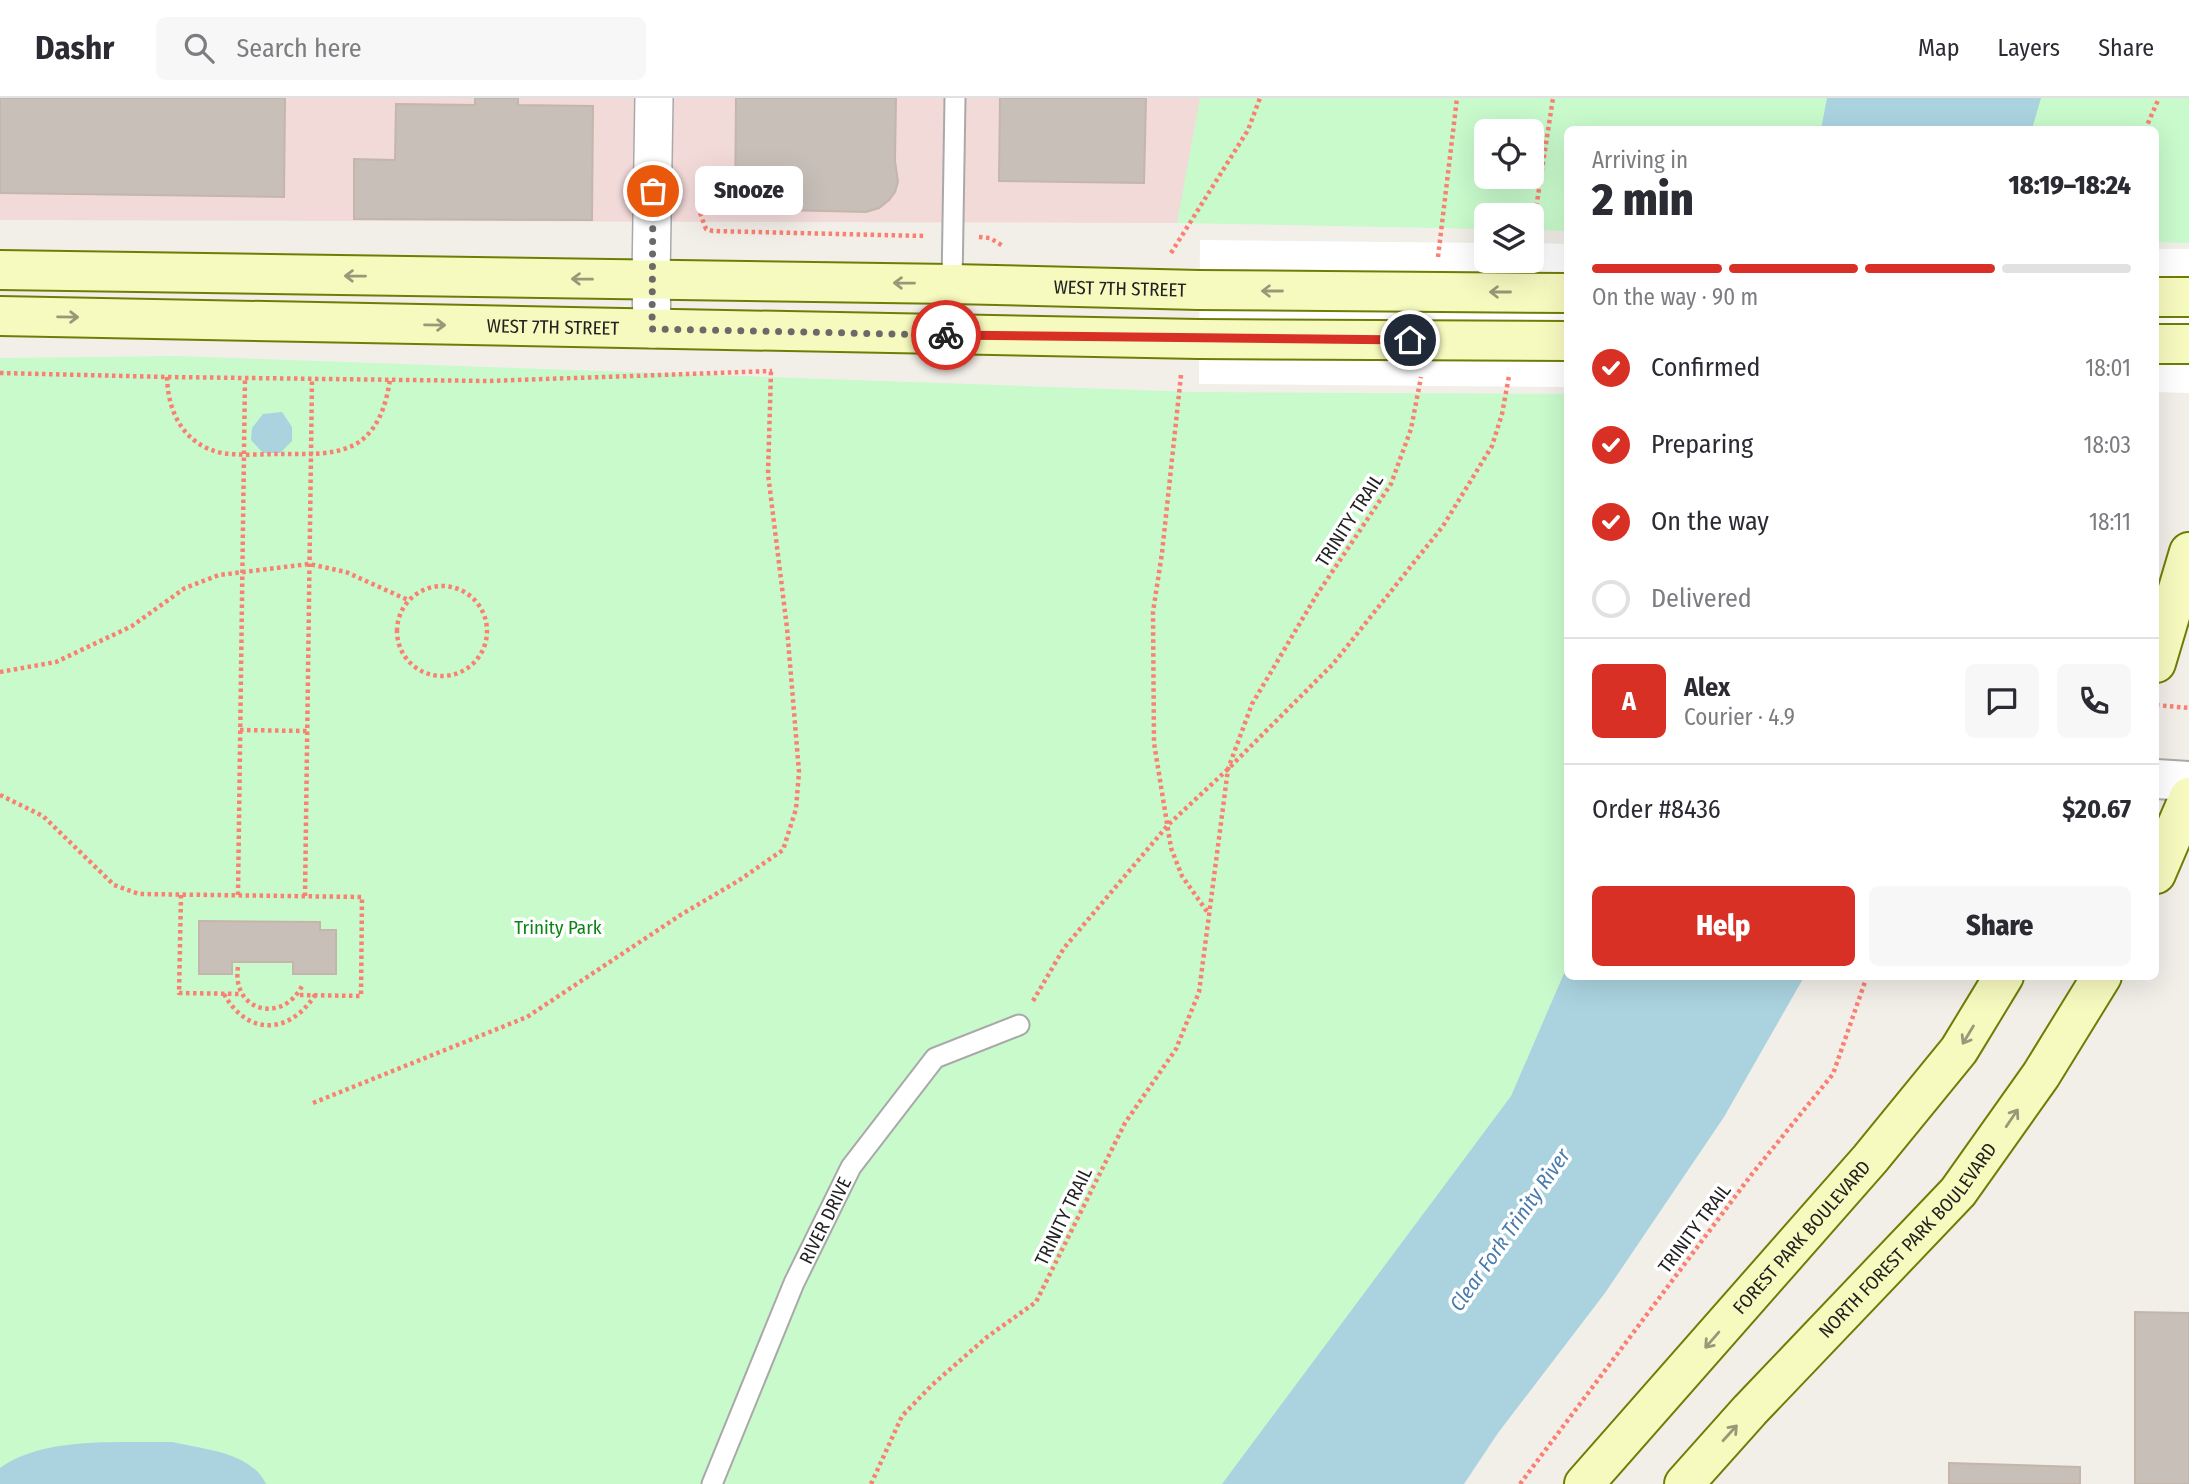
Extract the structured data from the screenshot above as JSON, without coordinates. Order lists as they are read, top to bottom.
{
  "streets": {
    "main road": ["WEST 7TH STREET", "FOREST PARK BOULEVARD", "NORTH FOREST PARK BOULEVARD"],
    "lane": ["RIVER DRIVE"],
    "path": ["TRINITY TRAIL"]
  },
  "crossings": [
    ["TRINITY TRAIL", "RIVER DRIVE"]
  ],
  "one_way": ["FOREST PARK BOULEVARD", "NORTH FOREST PARK BOULEVARD"],
  "water": ["Clear Fork Trinity River"],
  "parks": ["Trinity Park"],
  "places": ["Snooze"],
  "page": {
    "header": "Dashr",
    "search": "Search here",
    "nav": ["Map", "Layers", "Share"],
    "heading": ["2 min", "Arriving in", "18:19–18:24"],
    "panel": [
      "Alex",
      "Courier · 4.9",
      "Order #8436",
      "$20.67"
    ],
    "bubble": "Snooze",
    "bar": "On the way · 90 m",
    "list": [
      ["Confirmed", "18:01"],
      ["Preparing", "18:03"],
      ["On the way", "18:11"],
      "Delivered"
    ],
    "round": "A",
    "buttons": ["Help", "Share"]
  }
}
